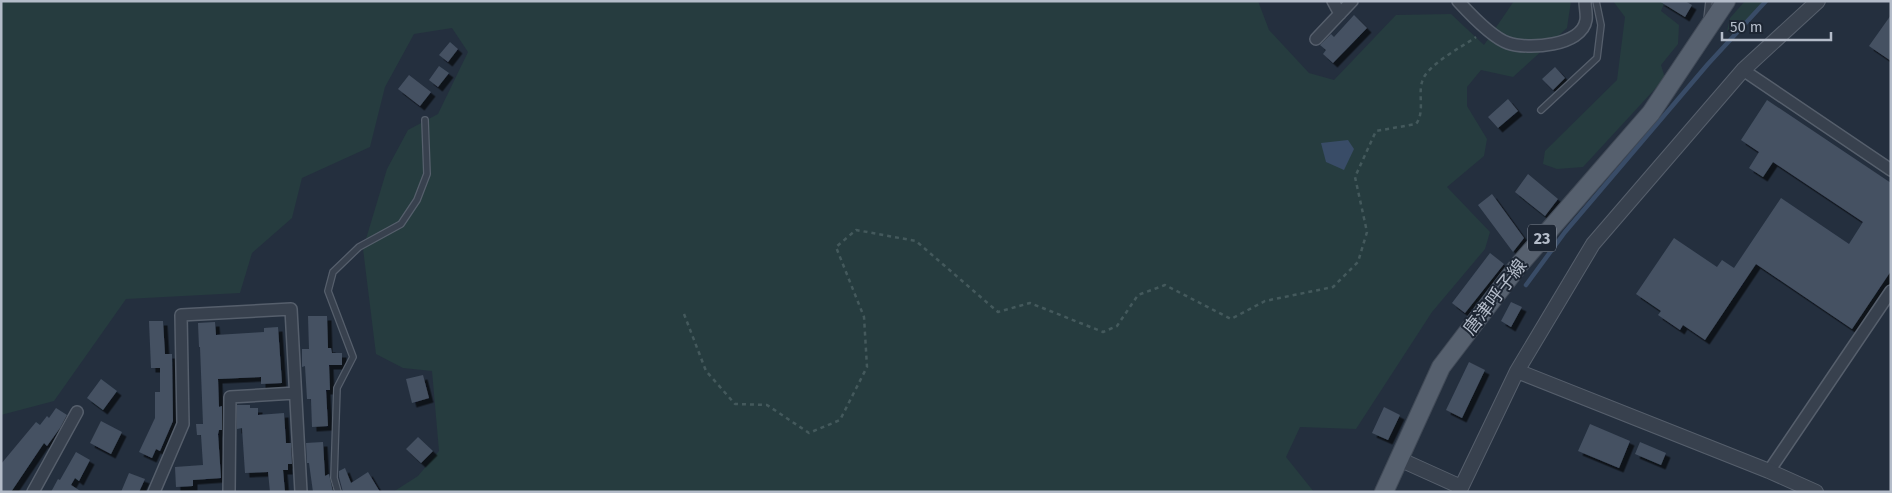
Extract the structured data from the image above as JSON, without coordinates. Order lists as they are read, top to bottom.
{
  "streets": {
    "main road": ["23", "唐津呼子線"]
  },
  "scale_bar": "50 m"
}
